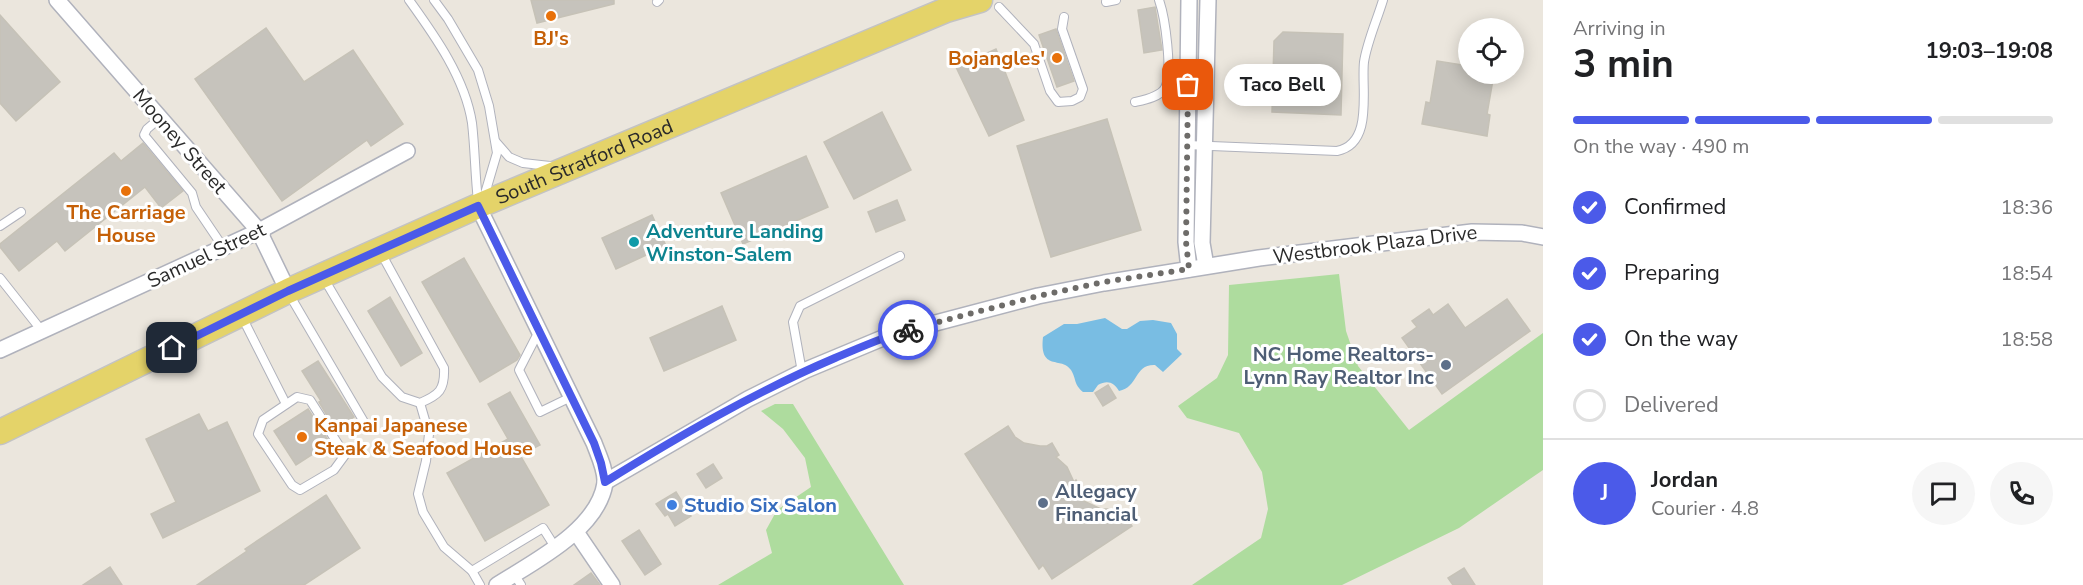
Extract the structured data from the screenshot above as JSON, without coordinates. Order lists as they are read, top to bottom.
{
  "streets": {
    "main road": ["South Stratford Road"],
    "street": ["Mooney Street", "Westbrook Plaza Drive", "Samuel Street"]
  },
  "crossings": [
    ["Mooney Street", "South Stratford Road"],
    ["Mooney Street", "Samuel Street"]
  ],
  "places": [
    "BJ's",
    "Bojangles'",
    "Taco Bell",
    "The Carriage House",
    "Adventure Landing Winston-Salem",
    "NC Home Realtors- Lynn Ray Realtor Inc",
    "Kanpai Japanese Steak & Seafood House",
    "Allegacy Financial",
    "Studio Six Salon"
  ],
  "page": {
    "heading": ["3 min", "Arriving in", "19:03–19:08"],
    "panel": ["Jordan", "Courier · 4.8"],
    "bubble": "Taco Bell",
    "bar": "On the way · 490 m",
    "list": [
      ["Confirmed", "18:36"],
      ["Preparing", "18:54"],
      ["On the way", "18:58"],
      "Delivered"
    ],
    "round": "J"
  }
}
